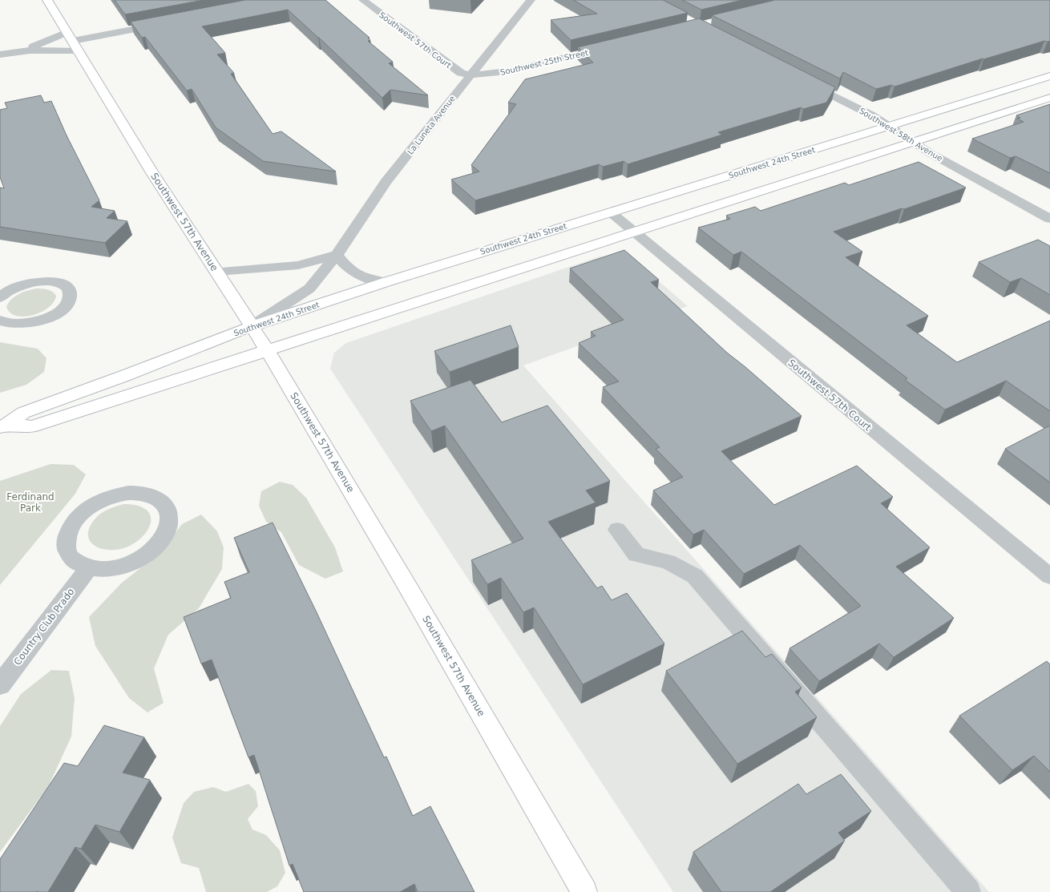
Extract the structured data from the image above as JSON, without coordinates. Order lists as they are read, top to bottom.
{
  "streets": {
    "main road": ["Southwest 24th Street", "Southwest 57th Avenue"],
    "street": [
      "Southwest 57th Court",
      "Southwest 25th Street",
      "La Luneta Avenue",
      "Southwest 58th Avenue",
      "Country Club Prado"
    ]
  },
  "crossings": [
    ["Southwest 57th Court", "Southwest 25th Street"],
    ["Southwest 57th Court", "La Luneta Avenue"],
    ["Southwest 57th Court", "Southwest 24th Street"],
    ["Southwest 25th Street", "La Luneta Avenue"],
    ["La Luneta Avenue", "Southwest 24th Street"],
    ["La Luneta Avenue", "Southwest 57th Avenue"],
    ["Southwest 58th Avenue", "Southwest 24th Street"],
    ["Southwest 24th Street", "Southwest 57th Avenue"]
  ],
  "parks": ["Ferdinand Park"]
}
